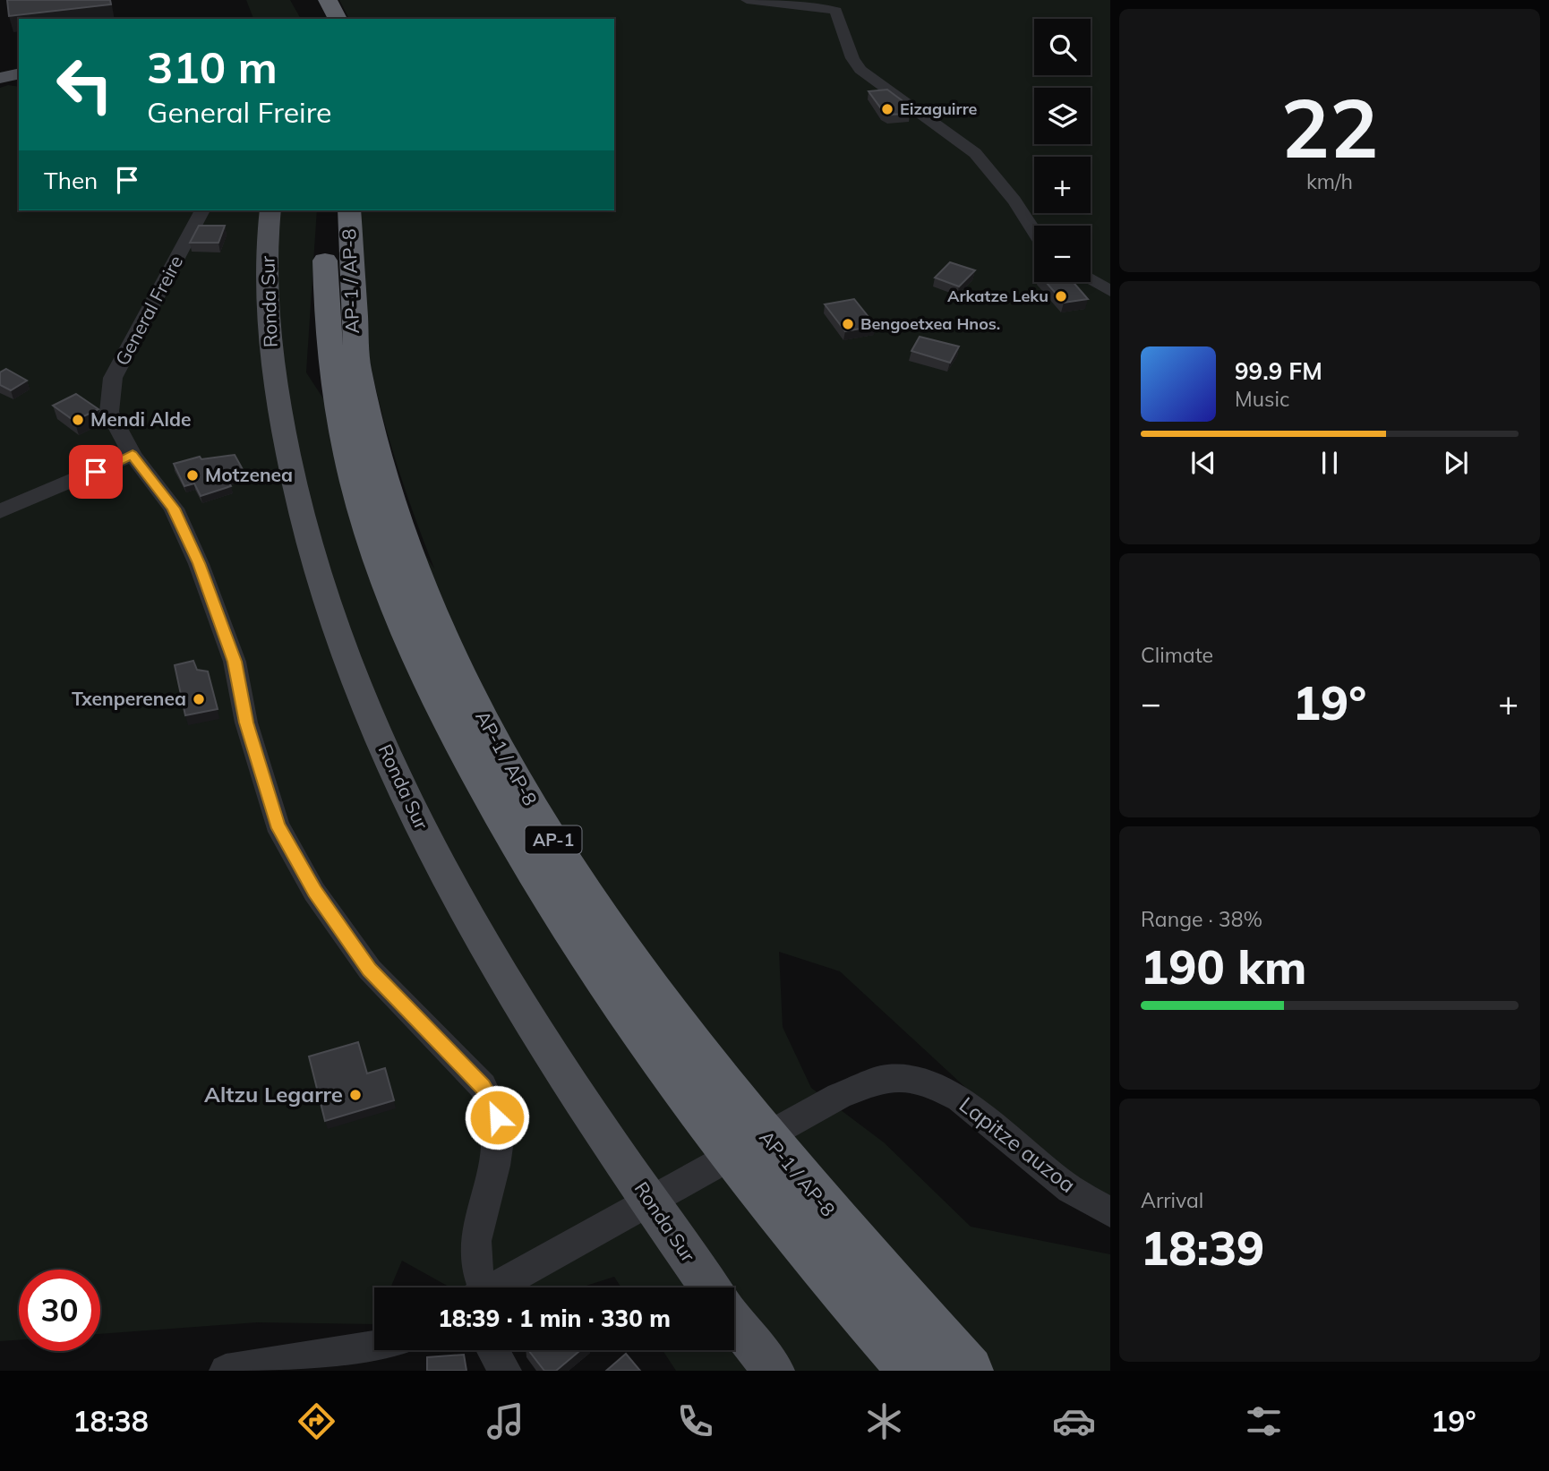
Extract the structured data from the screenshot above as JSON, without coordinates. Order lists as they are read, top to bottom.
{
  "streets": {
    "highway": ["AP-1 / AP-8", "AP-1"],
    "main road": ["Ronda Sur"],
    "street": ["General Freire", "Lapitze auzoa"]
  },
  "places": [
    "Eizaguirre",
    "Arkatze Leku",
    "Bengoetxea Hnos.",
    "Mendi Alde",
    "Motzenea",
    "Txenperenea",
    "Altzu Legarre"
  ],
  "page": {
    "tile": [
      ["22", "km/h"],
      "Climate",
      ["Range · 38%", "190 km"],
      ["Arrival", "18:39"]
    ],
    "map_buttons": ["+", "−"],
    "turn": ["310 m", "General Freire"],
    "then": "Then",
    "song": ["99.9 FM", "Music"],
    "heat": ["−", "19°", "+"],
    "limit": "30",
    "trip": "18:39 · 1 min · 330 m",
    "tabs": ["18:38", "19°"]
  }
}
